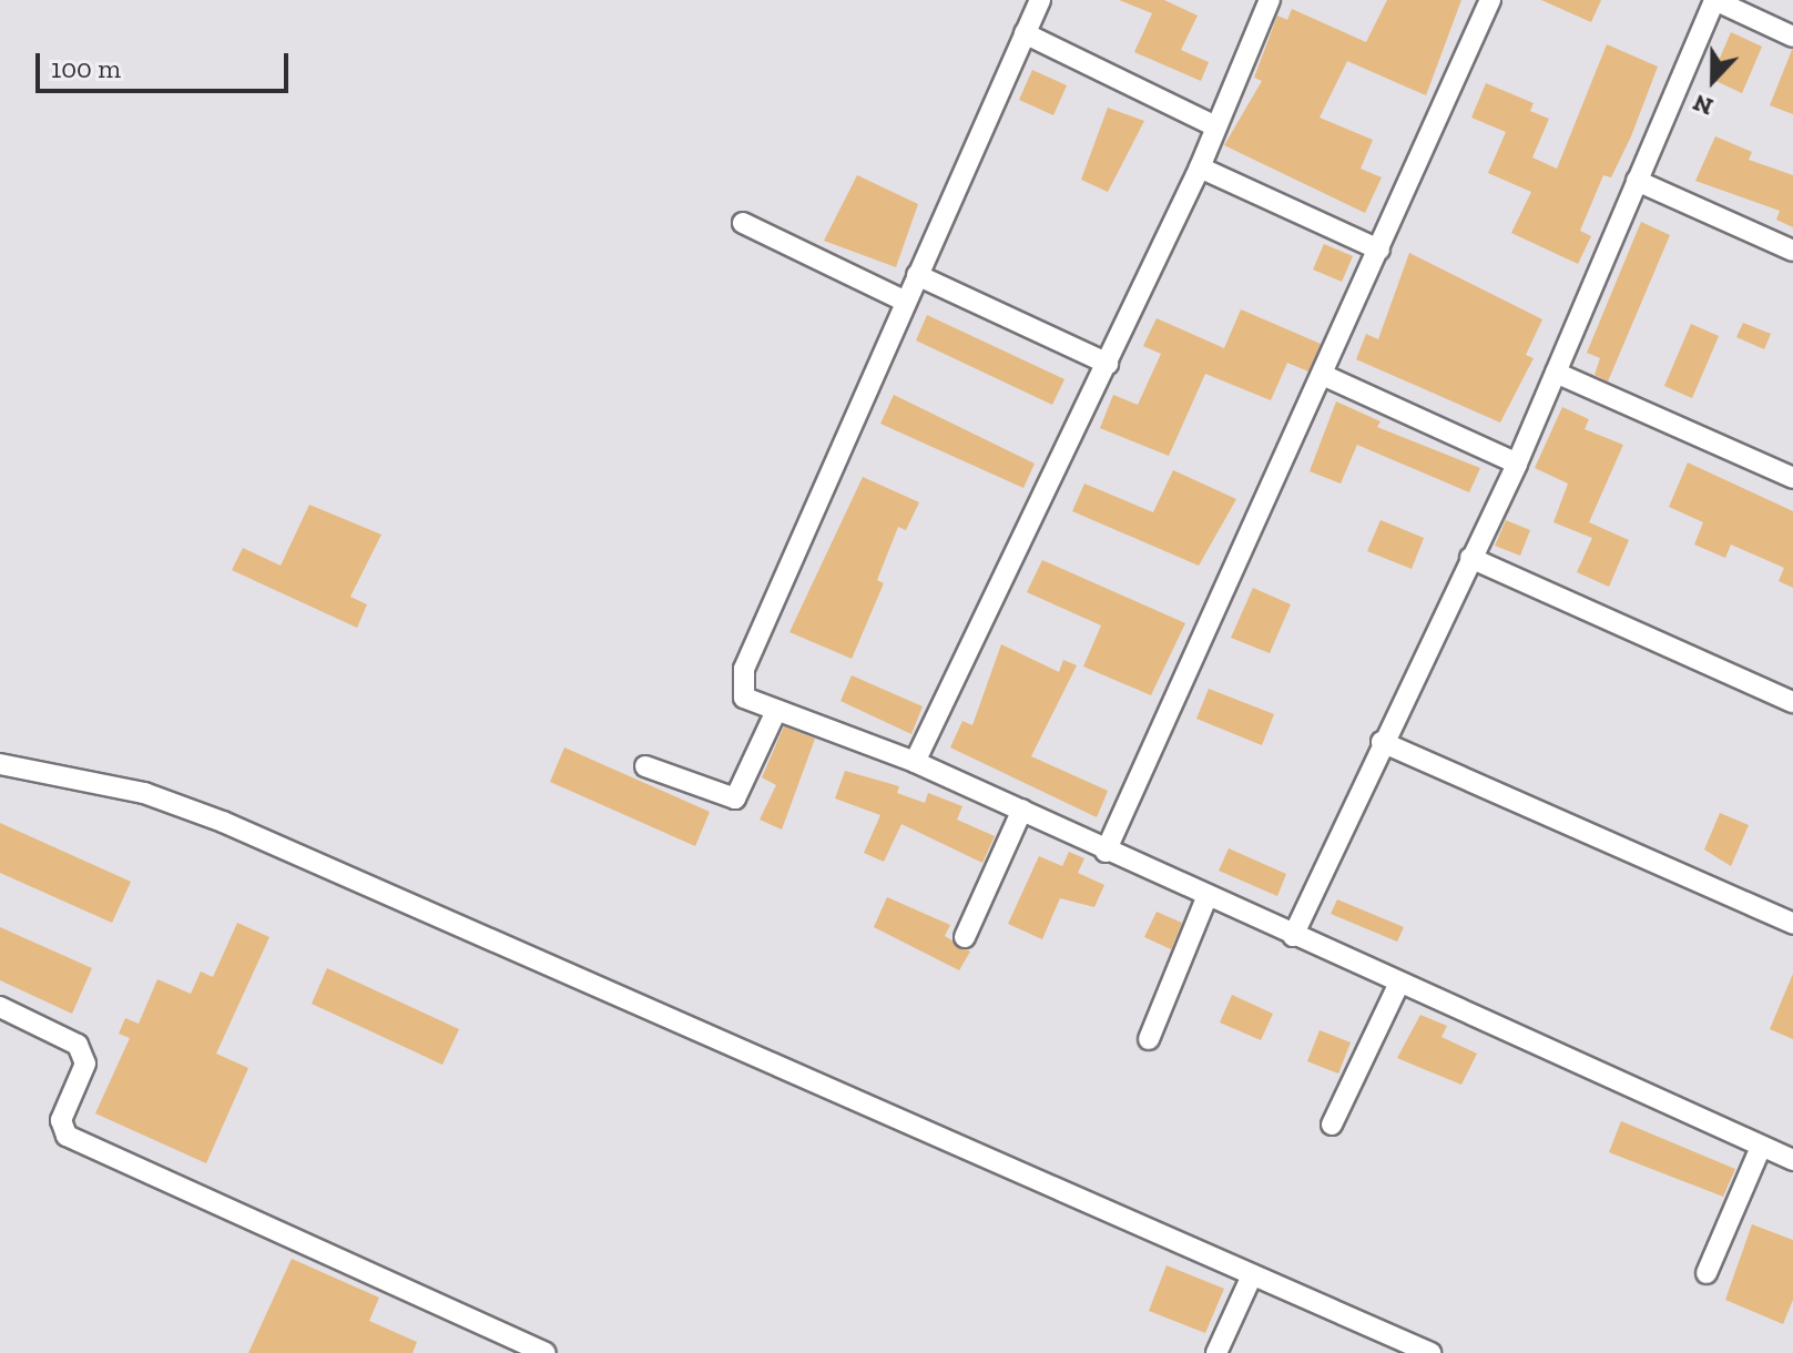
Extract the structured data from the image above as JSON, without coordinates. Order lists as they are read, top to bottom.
{
  "scale_bar": "100 m",
  "north": "bottom"
}
